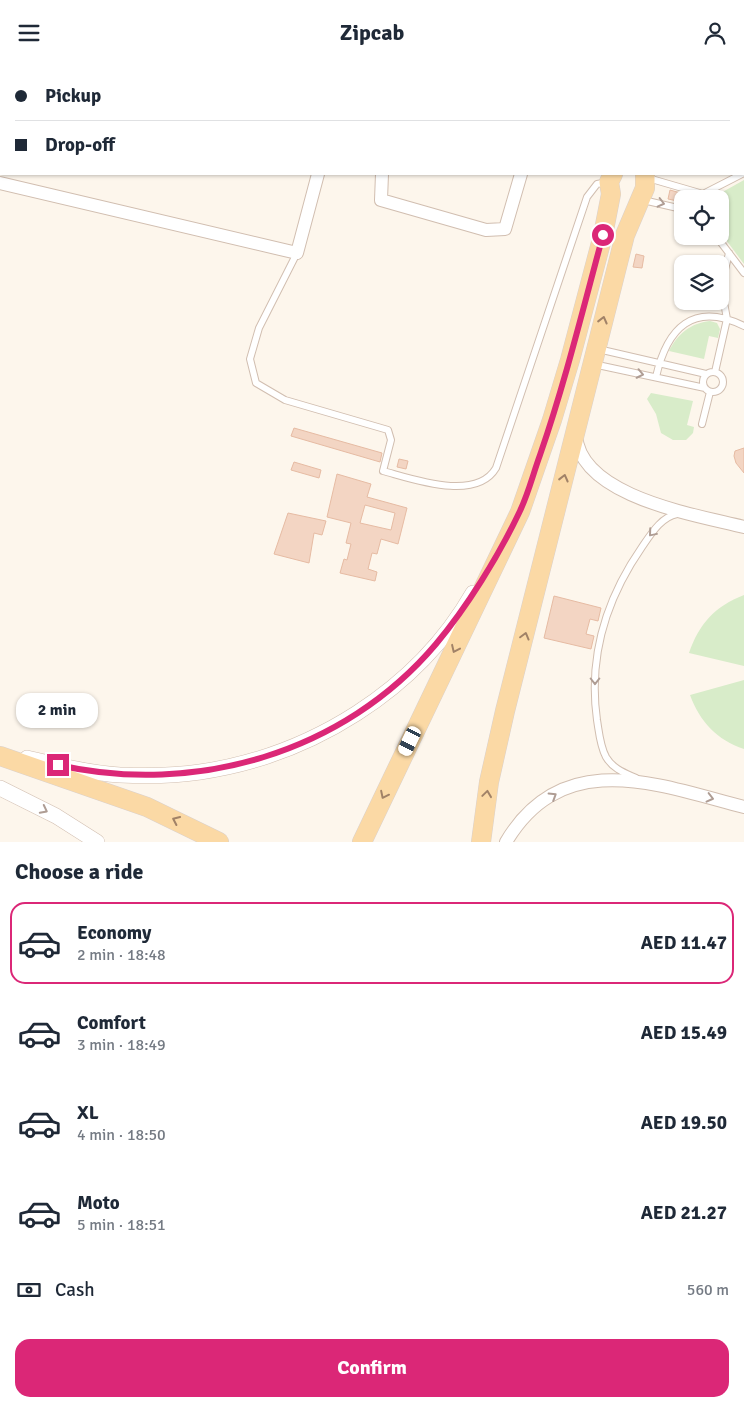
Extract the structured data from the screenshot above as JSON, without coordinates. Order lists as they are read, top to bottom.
{
  "page": {
    "header": "Zipcab",
    "banner": ["Pickup", "Drop-off"],
    "bubble": "2 min",
    "heading": "Choose a ride",
    "list": [
      {
        "name": "Economy",
        "note": "2 min · 18:48",
        "value": "AED 11.47"
      },
      {
        "name": "Comfort",
        "note": "3 min · 18:49",
        "value": "AED 15.49"
      },
      {
        "name": "XL",
        "note": "4 min · 18:50",
        "value": "AED 19.50"
      },
      {
        "name": "Moto",
        "note": "5 min · 18:51",
        "value": "AED 21.27"
      }
    ],
    "pay": ["Cash", "560 m"],
    "buttons": "Confirm"
  }
}
